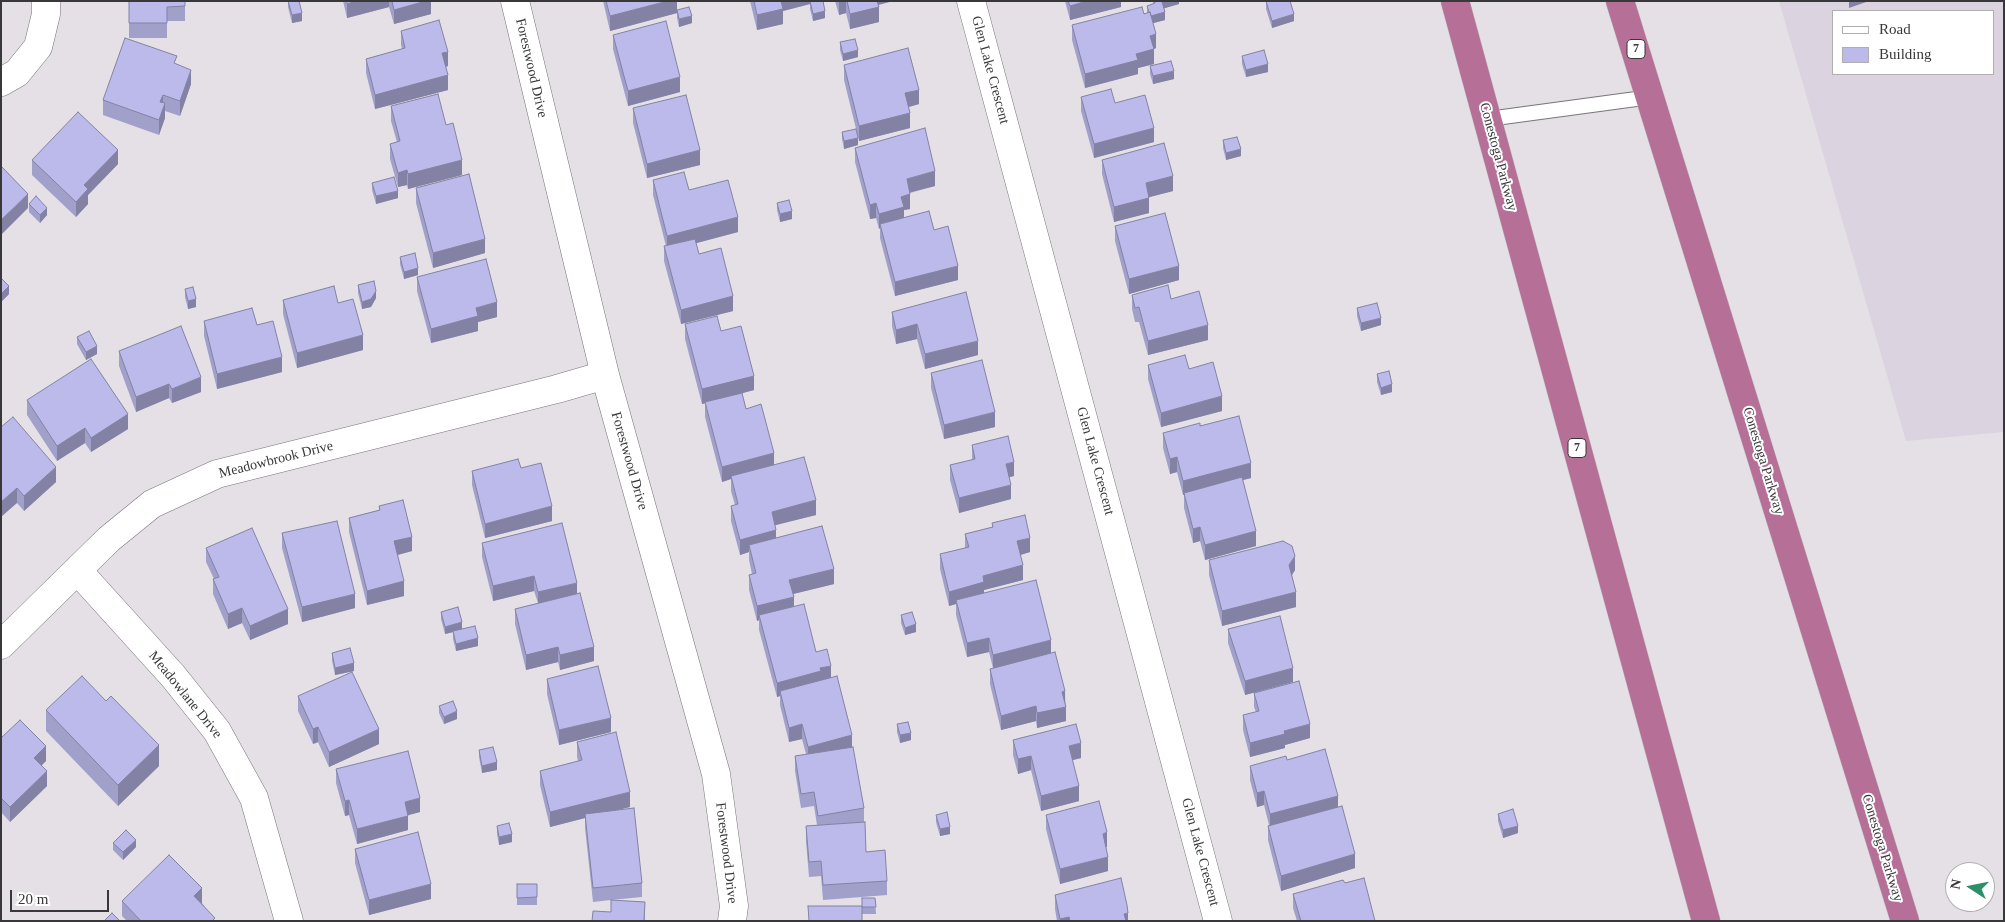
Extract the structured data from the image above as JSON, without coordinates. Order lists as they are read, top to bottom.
{
  "streets": {
    "highway": ["7", "Conestoga Parkway"],
    "street": [
      "Forestwood Drive",
      "Glen Lake Crescent",
      "Meadowbrook Drive",
      "Meadowlane Drive"
    ]
  },
  "crossings": [
    ["Forestwood Drive", "Meadowbrook Drive"],
    ["Meadowbrook Drive", "Meadowlane Drive"]
  ],
  "legend": ["Road", "Building"],
  "scale_bar": "20 m",
  "north": "left"
}
